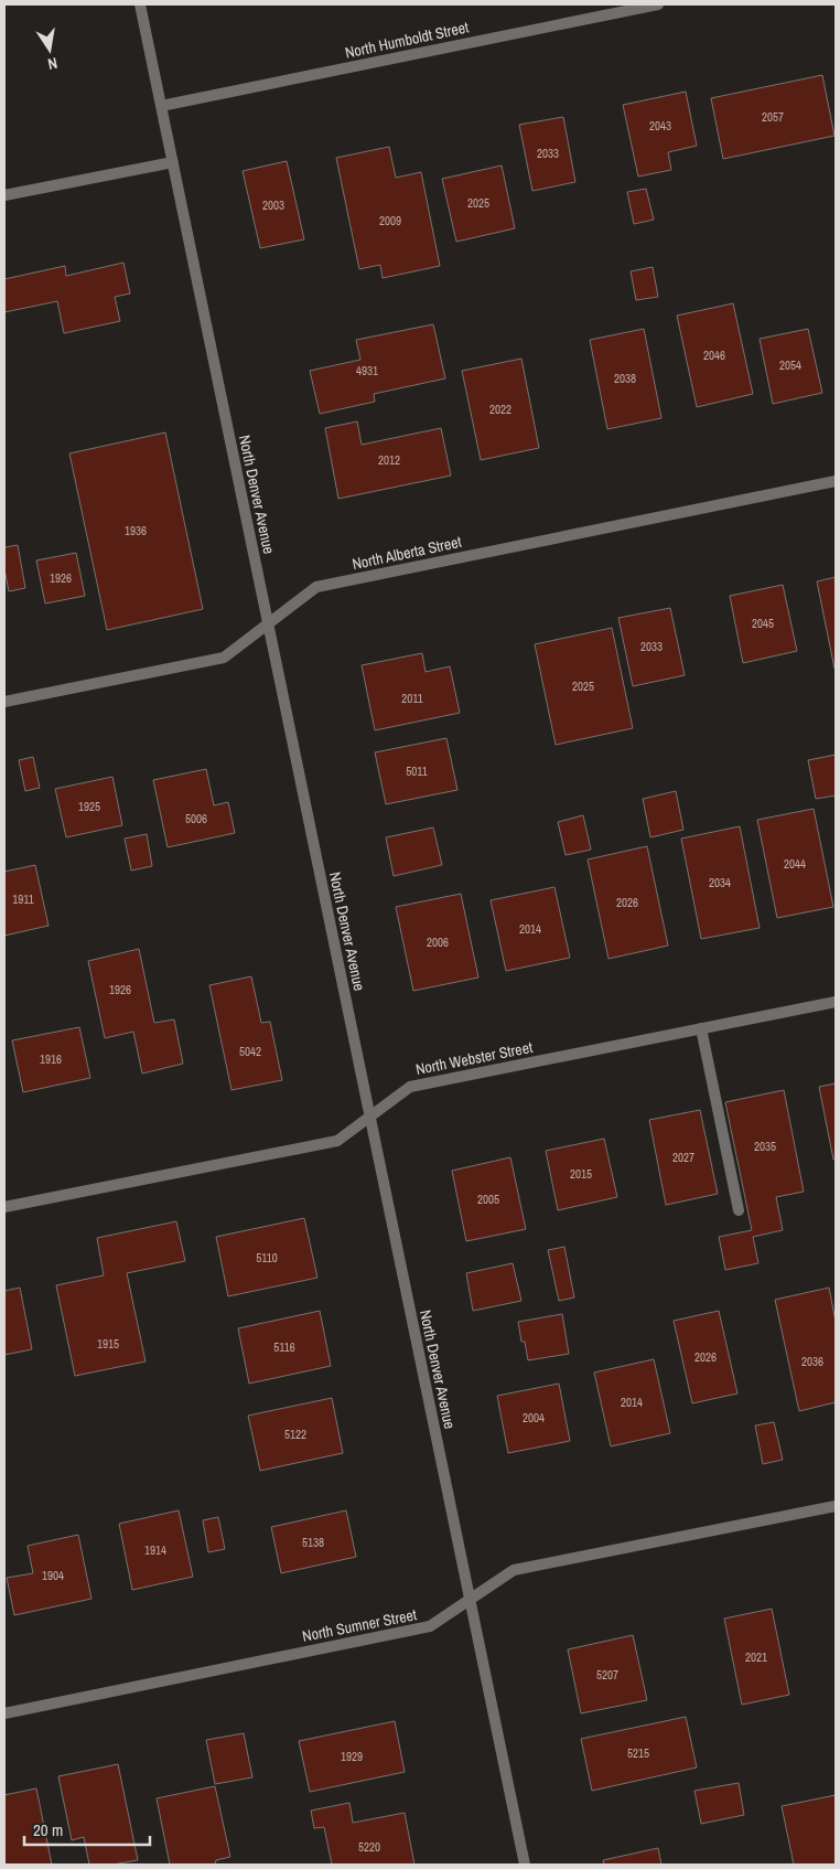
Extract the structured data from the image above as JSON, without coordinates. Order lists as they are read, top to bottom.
{
  "streets": {
    "street": [
      "North Humboldt Street",
      "North Denver Avenue",
      "North Alberta Street",
      "North Webster Street",
      "North Sumner Street"
    ]
  },
  "crossings": [
    ["North Humboldt Street", "North Denver Avenue"],
    ["North Denver Avenue", "North Alberta Street"],
    ["North Denver Avenue", "North Webster Street"],
    ["North Denver Avenue", "North Sumner Street"]
  ],
  "house_numbers": [
    "2057",
    "2043",
    "2033",
    "2025",
    "2003",
    "2009",
    "2046",
    "2054",
    "4931",
    "2038",
    "2022",
    "2012",
    "1936",
    "1926",
    "2045",
    "2033",
    "2025",
    "2011",
    "5011",
    "1925",
    "5006",
    "2044",
    "2034",
    "1911",
    "2026",
    "2014",
    "2006",
    "1926",
    "5042",
    "1916",
    "2035",
    "2027",
    "2015",
    "2005",
    "5110",
    "1915",
    "5116",
    "2026",
    "2036",
    "2014",
    "2004",
    "5122",
    "5138",
    "1914",
    "1904",
    "2021",
    "5207",
    "5215",
    "1929",
    "5220"
  ],
  "scale_bar": "20 m",
  "north": "bottom"
}
